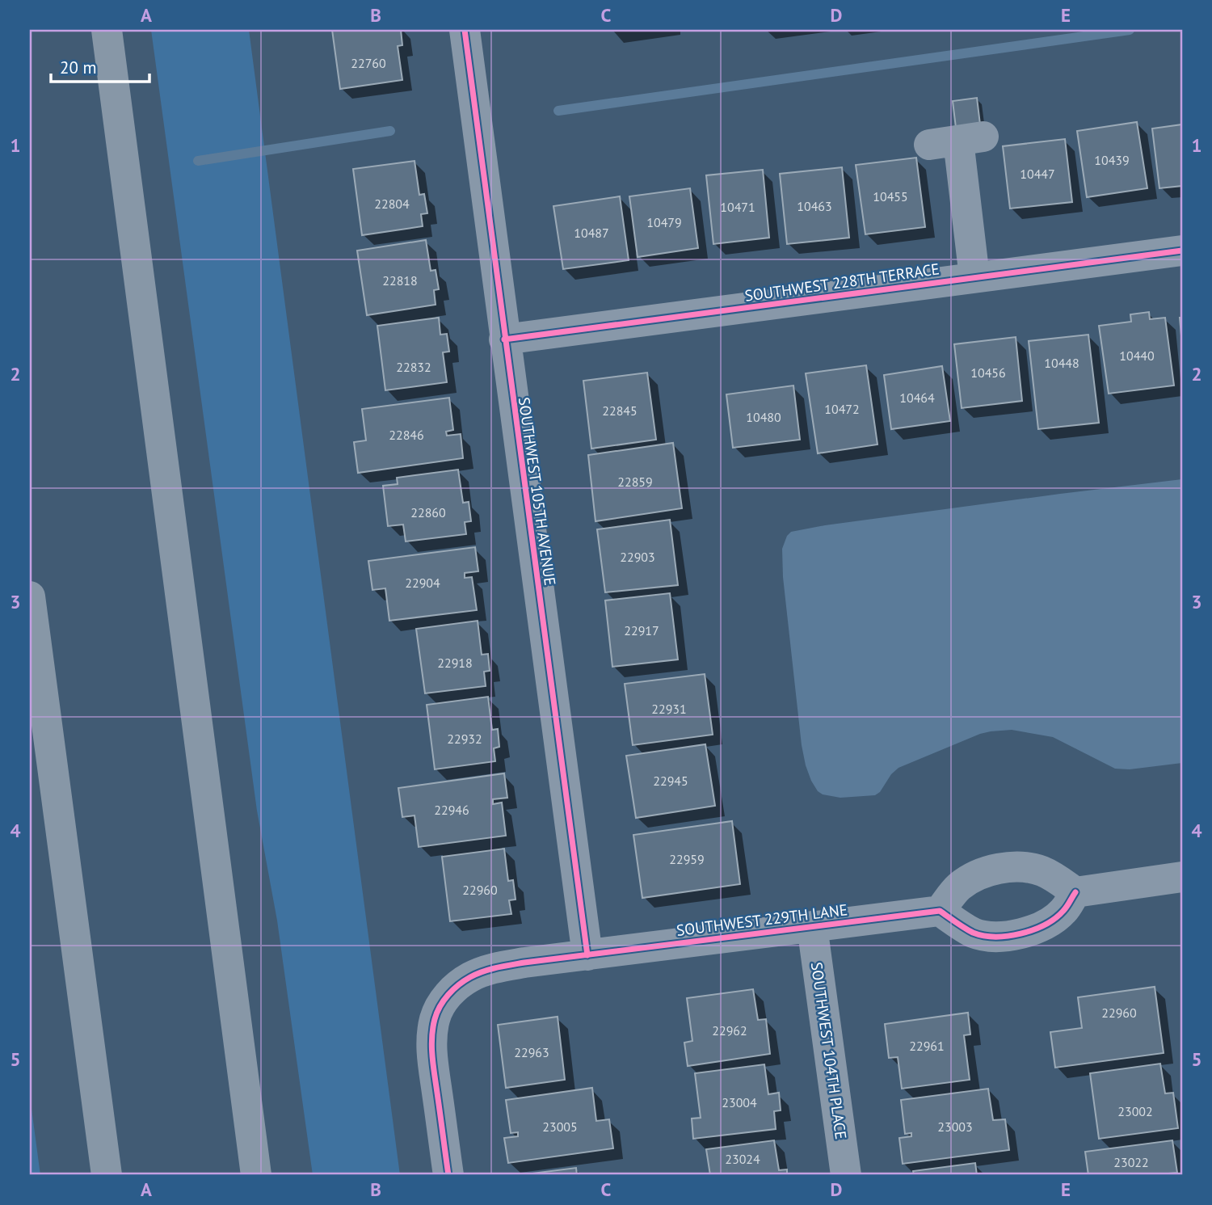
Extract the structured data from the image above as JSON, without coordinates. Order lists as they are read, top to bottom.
{
  "streets": {
    "street": [
      "SOUTHWEST 228TH TERRACE",
      "SOUTHWEST 105TH AVENUE",
      "SOUTHWEST 229TH LANE",
      "SOUTHWEST 104TH PLACE"
    ]
  },
  "crossings": [
    ["SOUTHWEST 228TH TERRACE", "SOUTHWEST 105TH AVENUE"],
    ["SOUTHWEST 105TH AVENUE", "SOUTHWEST 229TH LANE"],
    ["SOUTHWEST 229TH LANE", "SOUTHWEST 104TH PLACE"]
  ],
  "house_numbers": [
    "22760",
    "10439",
    "10447",
    "10455",
    "22804",
    "10463",
    "10471",
    "10479",
    "10487",
    "22818",
    "10440",
    "10448",
    "22832",
    "10456",
    "10464",
    "10472",
    "22845",
    "10480",
    "22846",
    "22859",
    "22860",
    "22903",
    "22904",
    "22917",
    "22918",
    "22931",
    "22932",
    "22945",
    "22946",
    "22959",
    "22960",
    "22960",
    "22962",
    "22961",
    "22963",
    "23004",
    "23002",
    "23005",
    "23003",
    "23024",
    "23022"
  ],
  "scale_bar": "20 m",
  "grid": {
    "columns": [
      "A",
      "B",
      "C",
      "D",
      "E"
    ],
    "rows": [
      "1",
      "2",
      "3",
      "4",
      "5"
    ]
  }
}
